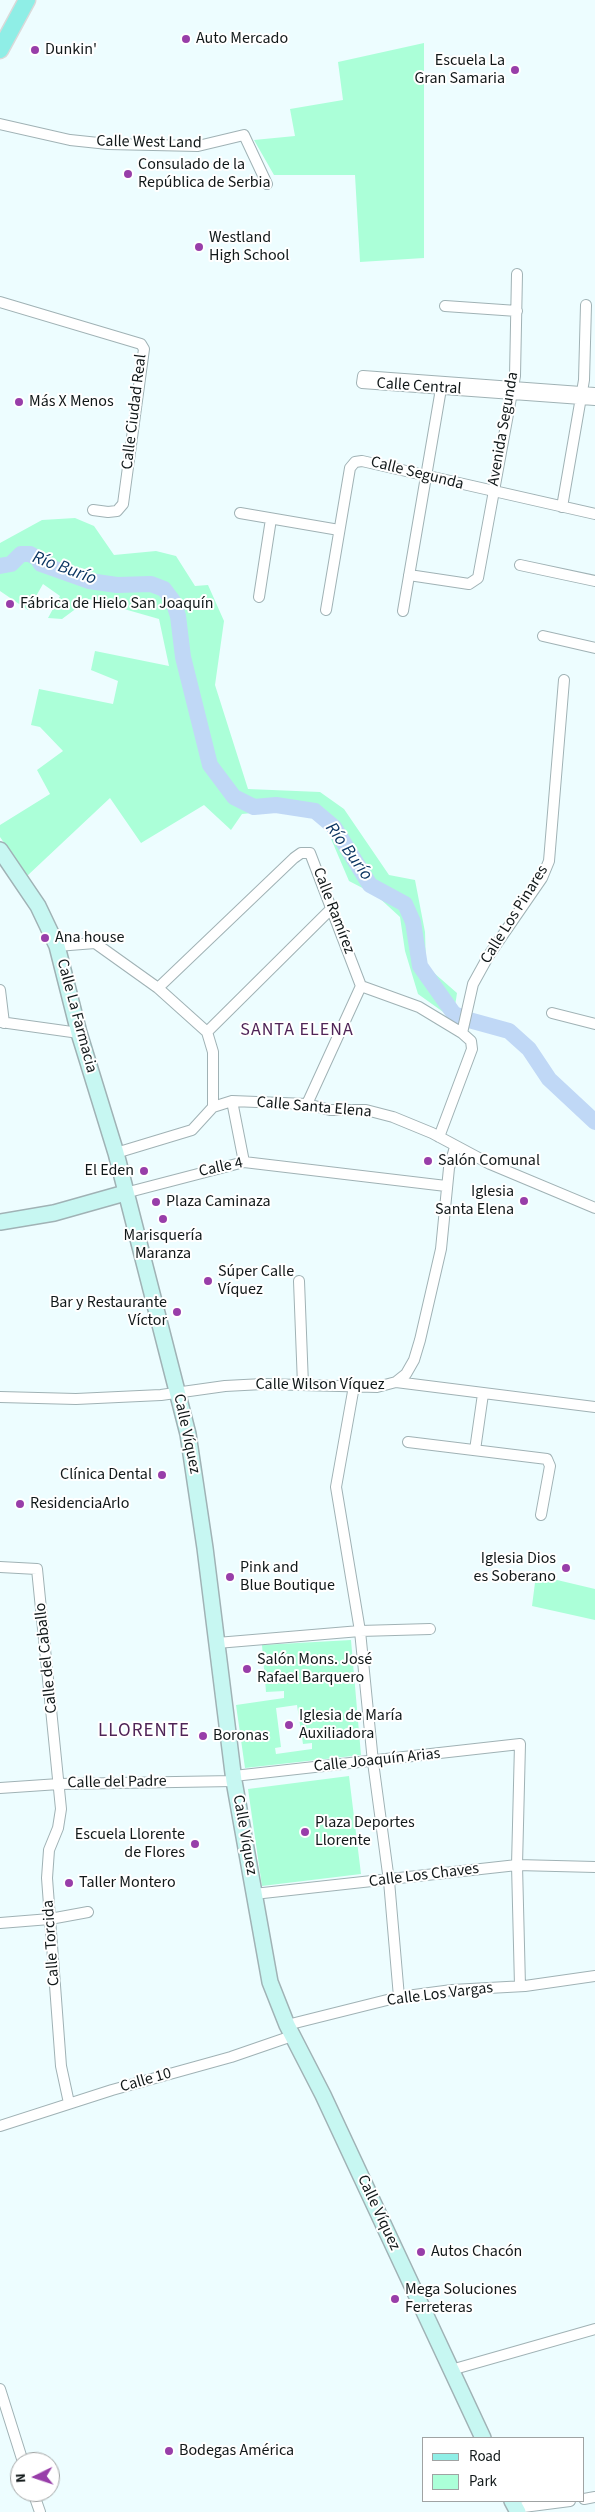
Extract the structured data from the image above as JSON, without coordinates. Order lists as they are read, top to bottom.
{
  "streets": {
    "main road": ["Calle La Farmacia", "Calle 4", "Calle Víquez"],
    "street": [
      "Calle West Land",
      "Calle Central",
      "Calle Ciudad Real",
      "Avenida Segunda",
      "Calle Segunda",
      "Calle Ramírez",
      "Calle Los Pinares",
      "Calle Santa Elena",
      "Calle Wilson Víquez",
      "Calle del Caballo",
      "Calle Joaquín Arias",
      "Calle del Padre",
      "Calle Los Chaves",
      "Calle Torcida",
      "Calle Los Vargas",
      "Calle 10"
    ]
  },
  "crossings": [
    ["Calle Central", "Avenida Segunda"],
    ["Avenida Segunda", "Calle Segunda"],
    ["Calle La Farmacia", "Calle Santa Elena"],
    ["Calle La Farmacia", "Calle 4"],
    ["Calle La Farmacia", "Calle Víquez"],
    ["Calle Santa Elena", "Calle Wilson Víquez"],
    ["Calle 4", "Calle Wilson Víquez"],
    ["Calle 4", "Calle Víquez"],
    ["Calle Wilson Víquez", "Calle Víquez"],
    ["Calle Víquez", "Calle Joaquín Arias"],
    ["Calle Víquez", "Calle del Padre"],
    ["Calle Víquez", "Calle Los Chaves"],
    ["Calle Víquez", "Calle Los Vargas"],
    ["Calle Víquez", "Calle 10"],
    ["Calle del Caballo", "Calle del Padre"],
    ["Calle del Caballo", "Calle Torcida"],
    ["Calle Joaquín Arias", "Calle del Padre"],
    ["Calle Joaquín Arias", "Calle Los Chaves"],
    ["Calle del Padre", "Calle Torcida"],
    ["Calle Torcida", "Calle 10"],
    ["Calle Los Vargas", "Calle 10"]
  ],
  "districts": ["SANTA ELENA", "LLORENTE"],
  "water": ["Río Burío"],
  "places": [
    "Auto Mercado",
    "Dunkin'",
    "Escuela La Gran Samaria",
    "Consulado de la República de Serbia",
    "Westland High School",
    "Más X Menos",
    "Fábrica de Hielo San Joaquín",
    "Ana house",
    "Salón Comunal",
    "El Eden",
    "Iglesia Santa Elena",
    "Plaza Caminaza",
    "Marisquería Maranza",
    "Súper Calle Víquez",
    "Bar y Restaurante Víctor",
    "Clínica Dental",
    "ResidenciaArlo",
    "Iglesia Dios es Soberano",
    "Pink and Blue Boutique",
    "Salón Mons. José Rafael Barquero",
    "Iglesia de María Auxiliadora",
    "Boronas",
    "Plaza Deportes Llorente",
    "Escuela Llorente de Flores",
    "Taller Montero",
    "Autos Chacón",
    "Mega Soluciones Ferreteras",
    "Bodegas América"
  ],
  "legend": ["Road", "Park"],
  "north": "left"
}
